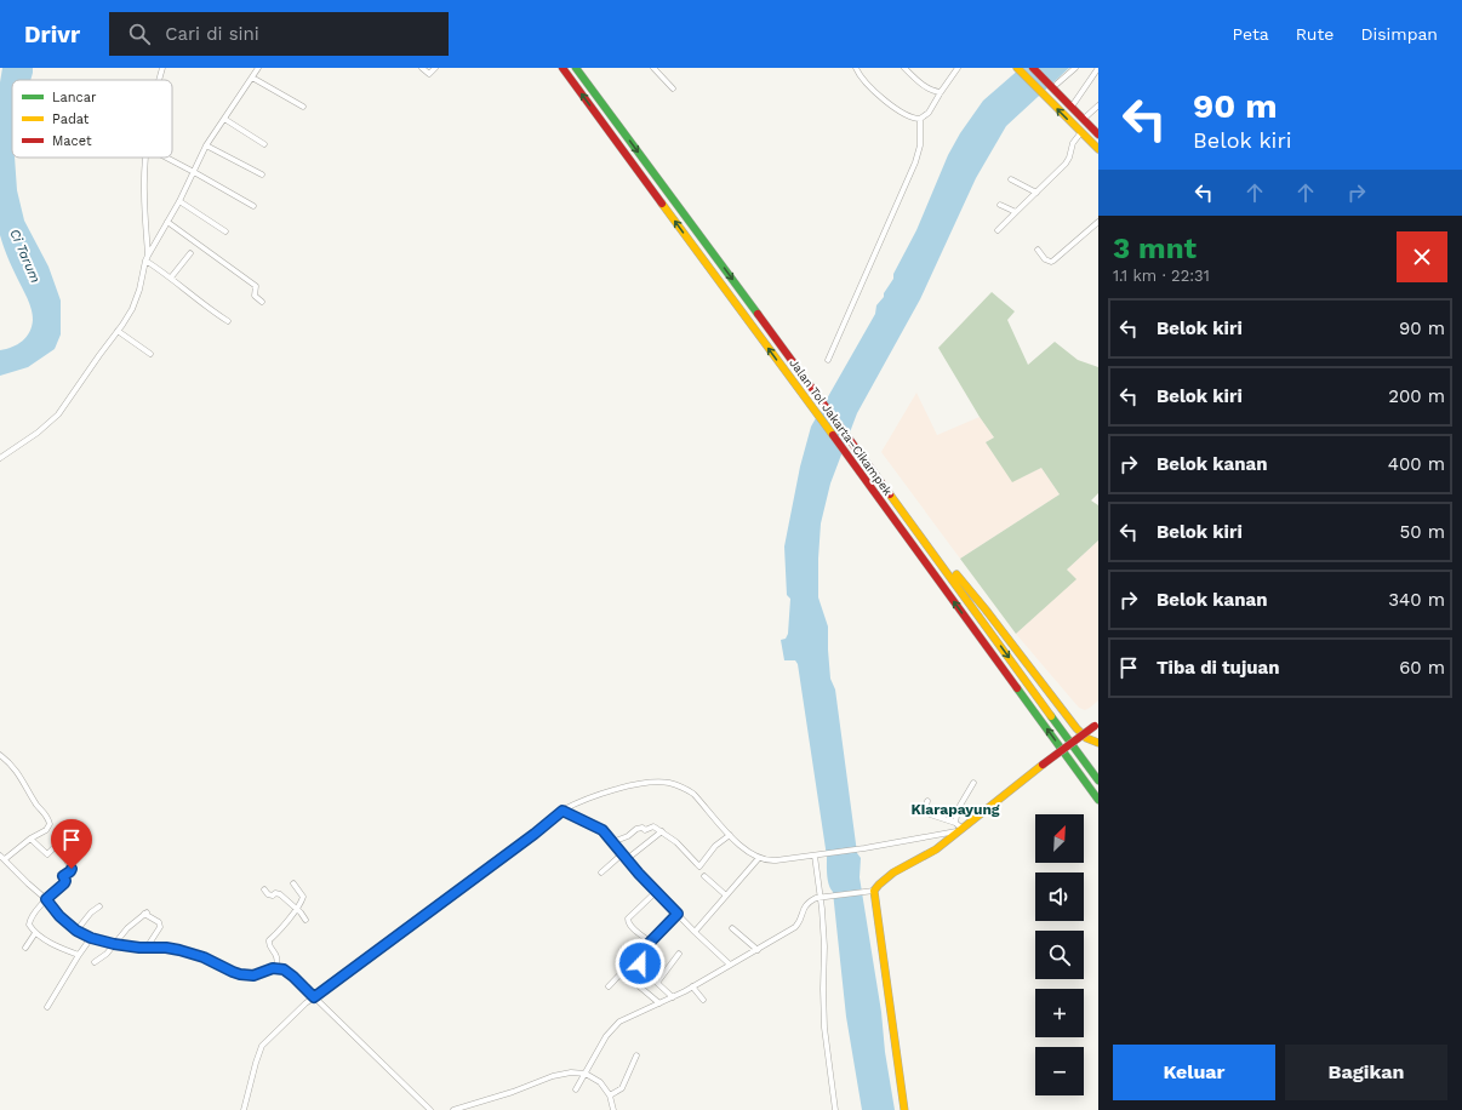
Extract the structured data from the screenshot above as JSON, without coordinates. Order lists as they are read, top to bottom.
{
  "streets": {
    "main road": ["Jalan Tol Jakarta–Cikampek"]
  },
  "districts": ["Kiarapayung"],
  "water": ["Ci Tarum"],
  "legend": ["Lancar", "Padat", "Macet"],
  "north": "top right",
  "page": {
    "header": "Drivr",
    "search": "Cari di sini",
    "nav": ["Peta", "Rute", "Disimpan"],
    "turn": ["90 m", "Belok kiri"],
    "heading": ["3 mnt", "1.1 km · 22:31"],
    "list": [
      {
        "name": "Belok kiri",
        "value": "90 m"
      },
      {
        "name": "Belok kiri",
        "value": "200 m"
      },
      {
        "name": "Belok kanan",
        "value": "400 m"
      },
      {
        "name": "Belok kiri",
        "value": "50 m"
      },
      {
        "name": "Belok kanan",
        "value": "340 m"
      },
      {
        "name": "Tiba di tujuan",
        "value": "60 m"
      }
    ],
    "map_buttons": ["+", "−"],
    "buttons": ["Keluar", "Bagikan"]
  }
}
